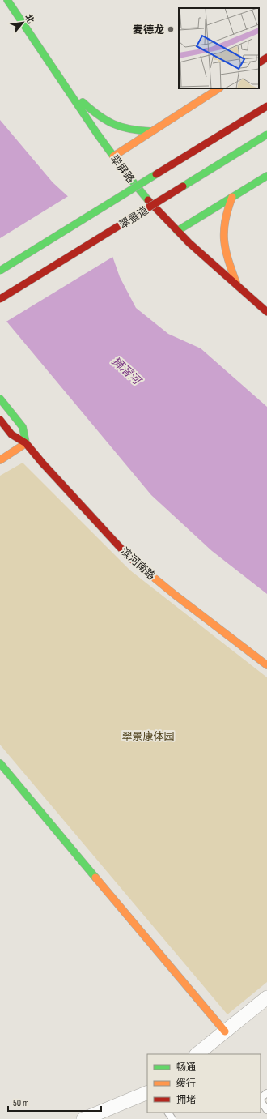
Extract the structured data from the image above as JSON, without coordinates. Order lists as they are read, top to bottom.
{
  "streets": {
    "street": ["翠屏路", "翠景道", "滨河南路"]
  },
  "water": ["狮滘河"],
  "parks": ["翠景康体园"],
  "places": ["麦德龙"],
  "legend": ["畅通", "缓行", "拥堵"],
  "scale_bar": "50 m",
  "north": "top right"
}
